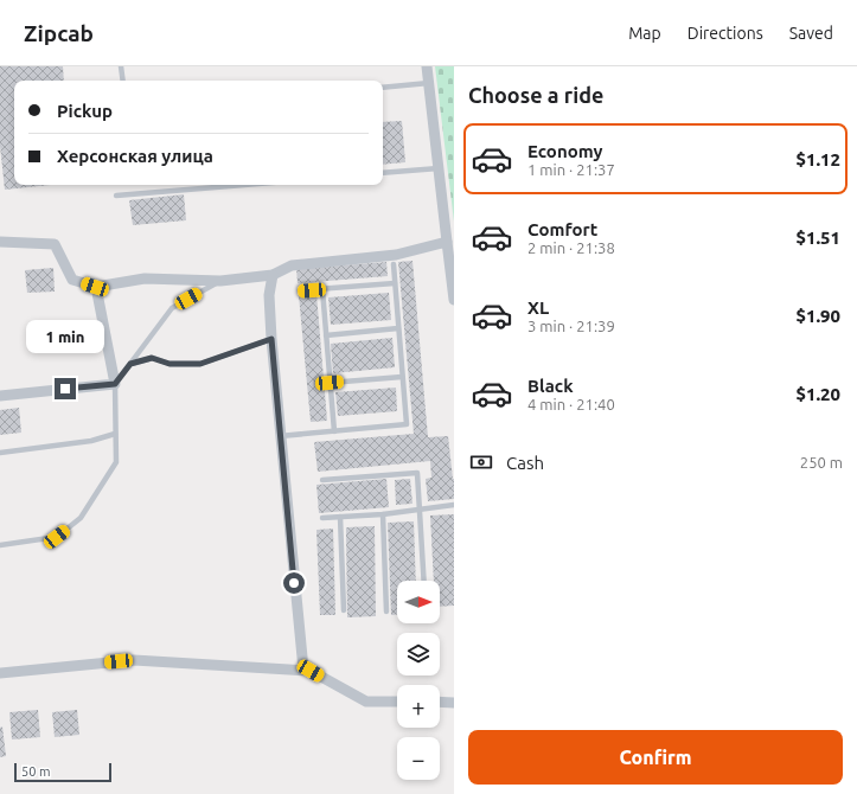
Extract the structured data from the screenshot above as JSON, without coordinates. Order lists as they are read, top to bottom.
{
  "scale_bar": "50 m",
  "north": "right",
  "page": {
    "header": "Zipcab",
    "nav": ["Map", "Directions", "Saved"],
    "heading": "Choose a ride",
    "banner": ["Pickup", "Херсонская улица"],
    "list": [
      {
        "name": "Economy",
        "note": "1 min · 21:37",
        "value": "$1.12"
      },
      {
        "name": "Comfort",
        "note": "2 min · 21:38",
        "value": "$1.51"
      },
      {
        "name": "XL",
        "note": "3 min · 21:39",
        "value": "$1.90"
      },
      {
        "name": "Black",
        "note": "4 min · 21:40",
        "value": "$1.20"
      }
    ],
    "bubble": "1 min",
    "pay": ["Cash", "250 m"],
    "map_buttons": ["+", "−"],
    "buttons": "Confirm",
    "scale": "50 m"
  }
}
